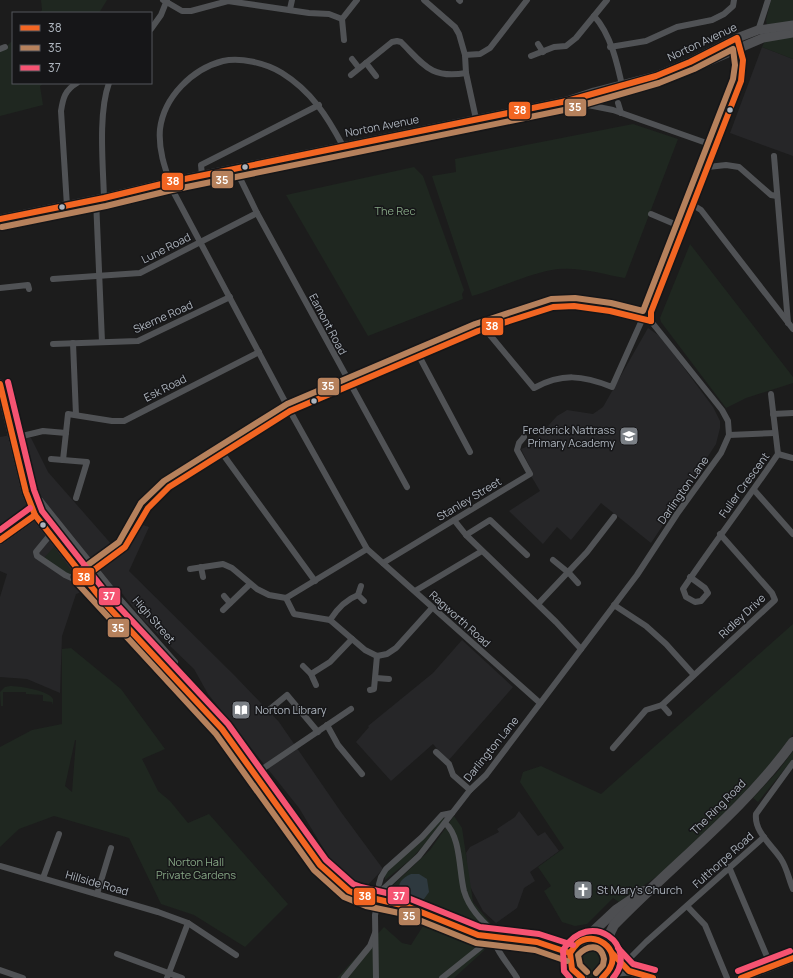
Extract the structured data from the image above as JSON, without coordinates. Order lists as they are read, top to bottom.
{
  "streets": {
    "main road": ["Norton Avenue", "The Ring Road"],
    "street": [
      "Lune Road",
      "Skerne Road",
      "Eamont Road",
      "Esk Road",
      "Fuller Crescent",
      "Darlington Lane",
      "Stanley Street",
      "Ridley Drive",
      "Ragworth Road",
      "High Street",
      "Fulthorpe Road",
      "Hillside Road"
    ]
  },
  "crossings": [
    ["Norton Avenue", "Eamont Road"],
    ["Norton Avenue", "Ragworth Road"],
    ["Lune Road", "Eamont Road"],
    ["Lune Road", "Ragworth Road"],
    ["Skerne Road", "Ragworth Road"],
    ["Esk Road", "Ragworth Road"],
    ["Fuller Crescent", "Ridley Drive"],
    ["Darlington Lane", "Ragworth Road"],
    ["Stanley Street", "Ragworth Road"]
  ],
  "parks": ["The Rec", "Norton Hall Private Gardens"],
  "places": {
    "school or university": ["Frederick Nattrass Primary Academy"],
    "library": ["Norton Library"],
    "church": ["St Mary’s Church"]
  },
  "lines": ["transit line 38", "transit line 35", "transit line 37"],
  "legend": ["38", "35", "37"]
}
